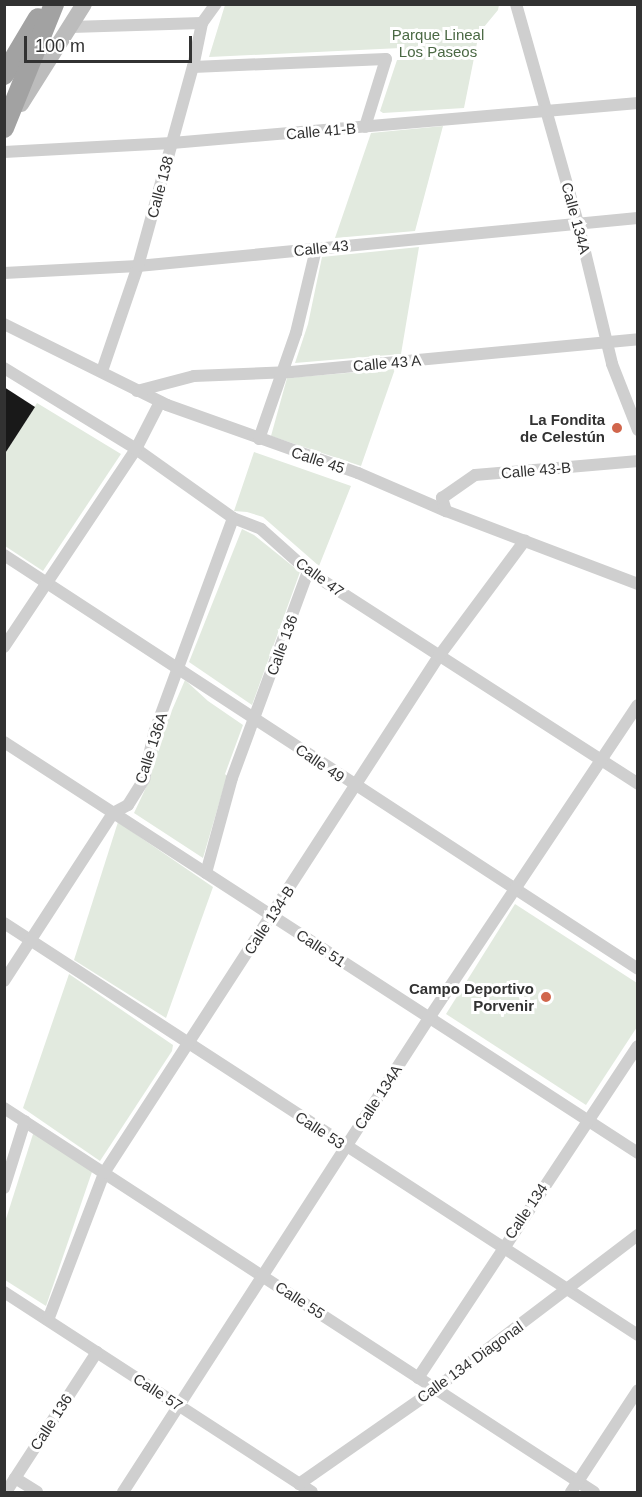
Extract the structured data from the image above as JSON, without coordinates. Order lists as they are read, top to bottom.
{
  "streets": {
    "street": [
      "Calle 41-B",
      "Calle 138",
      "Calle 134A",
      "Calle 43",
      "Calle 43 A",
      "Calle 45",
      "Calle 43-B",
      "Calle 47",
      "Calle 136",
      "Calle 136A",
      "Calle 49",
      "Calle 134-B",
      "Calle 51",
      "Calle 53",
      "Calle 134",
      "Calle 55",
      "Calle 134 Diagonal",
      "Calle 57"
    ]
  },
  "crossings": [
    ["Calle 41-B", "Calle 138"],
    ["Calle 41-B", "Calle 134A"],
    ["Calle 138", "Calle 43"],
    ["Calle 138", "Calle 45"],
    ["Calle 134A", "Calle 43"],
    ["Calle 134A", "Calle 43 A"],
    ["Calle 134A", "Calle 47"],
    ["Calle 134A", "Calle 49"],
    ["Calle 134A", "Calle 51"],
    ["Calle 134A", "Calle 53"],
    ["Calle 134A", "Calle 55"],
    ["Calle 134A", "Calle 57"],
    ["Calle 43 A", "Calle 45"],
    ["Calle 45", "Calle 43-B"],
    ["Calle 45", "Calle 134-B"],
    ["Calle 47", "Calle 136"],
    ["Calle 47", "Calle 136A"],
    ["Calle 47", "Calle 134-B"],
    ["Calle 136", "Calle 49"],
    ["Calle 136", "Calle 51"],
    ["Calle 136", "Calle 57"],
    ["Calle 136A", "Calle 49"],
    ["Calle 136A", "Calle 51"],
    ["Calle 136A", "Calle 53"],
    ["Calle 49", "Calle 134-B"],
    ["Calle 134-B", "Calle 51"],
    ["Calle 134-B", "Calle 53"],
    ["Calle 134-B", "Calle 55"],
    ["Calle 134-B", "Calle 57"],
    ["Calle 51", "Calle 134"],
    ["Calle 53", "Calle 134"],
    ["Calle 53", "Calle 134 Diagonal"],
    ["Calle 134", "Calle 55"],
    ["Calle 55", "Calle 134 Diagonal"],
    ["Calle 134 Diagonal", "Calle 57"]
  ],
  "parks": ["Parque Lineal Los Paseos"],
  "places": ["La Fondita de Celestún", "Campo Deportivo Porvenir"],
  "scale_bar": "100 m"
}
